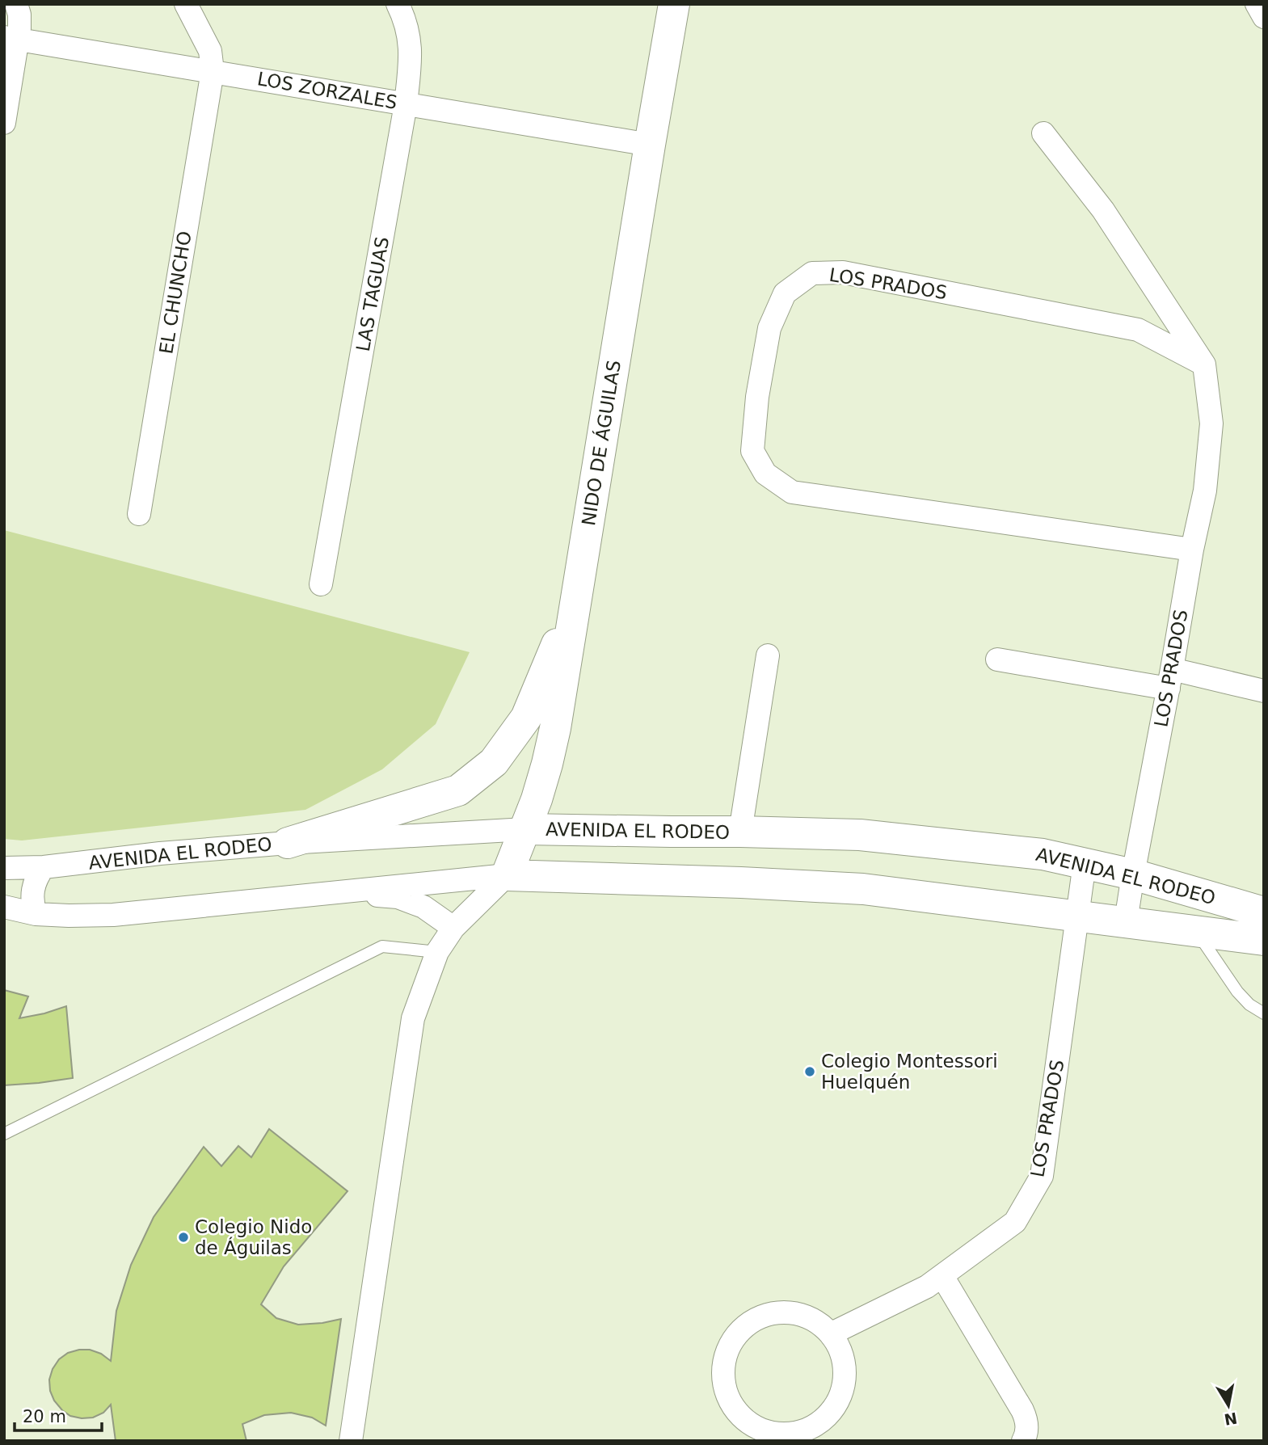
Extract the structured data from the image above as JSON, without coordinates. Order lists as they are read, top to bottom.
{
  "streets": {
    "street": [
      "LOS ZORZALES",
      "LOS PRADOS",
      "EL CHUNCHO",
      "LAS TAGUAS",
      "NIDO DE ÁGUILAS",
      "AVENIDA EL RODEO"
    ]
  },
  "crossings": [
    ["LOS ZORZALES", "EL CHUNCHO"],
    ["LOS ZORZALES", "LAS TAGUAS"],
    ["LOS ZORZALES", "NIDO DE ÁGUILAS"],
    ["LOS PRADOS", "AVENIDA EL RODEO"],
    ["NIDO DE ÁGUILAS", "AVENIDA EL RODEO"]
  ],
  "places": ["Colegio Montessori Huelquén", "Colegio Nido de Águilas"],
  "scale_bar": "20 m",
  "north": "bottom"
}
